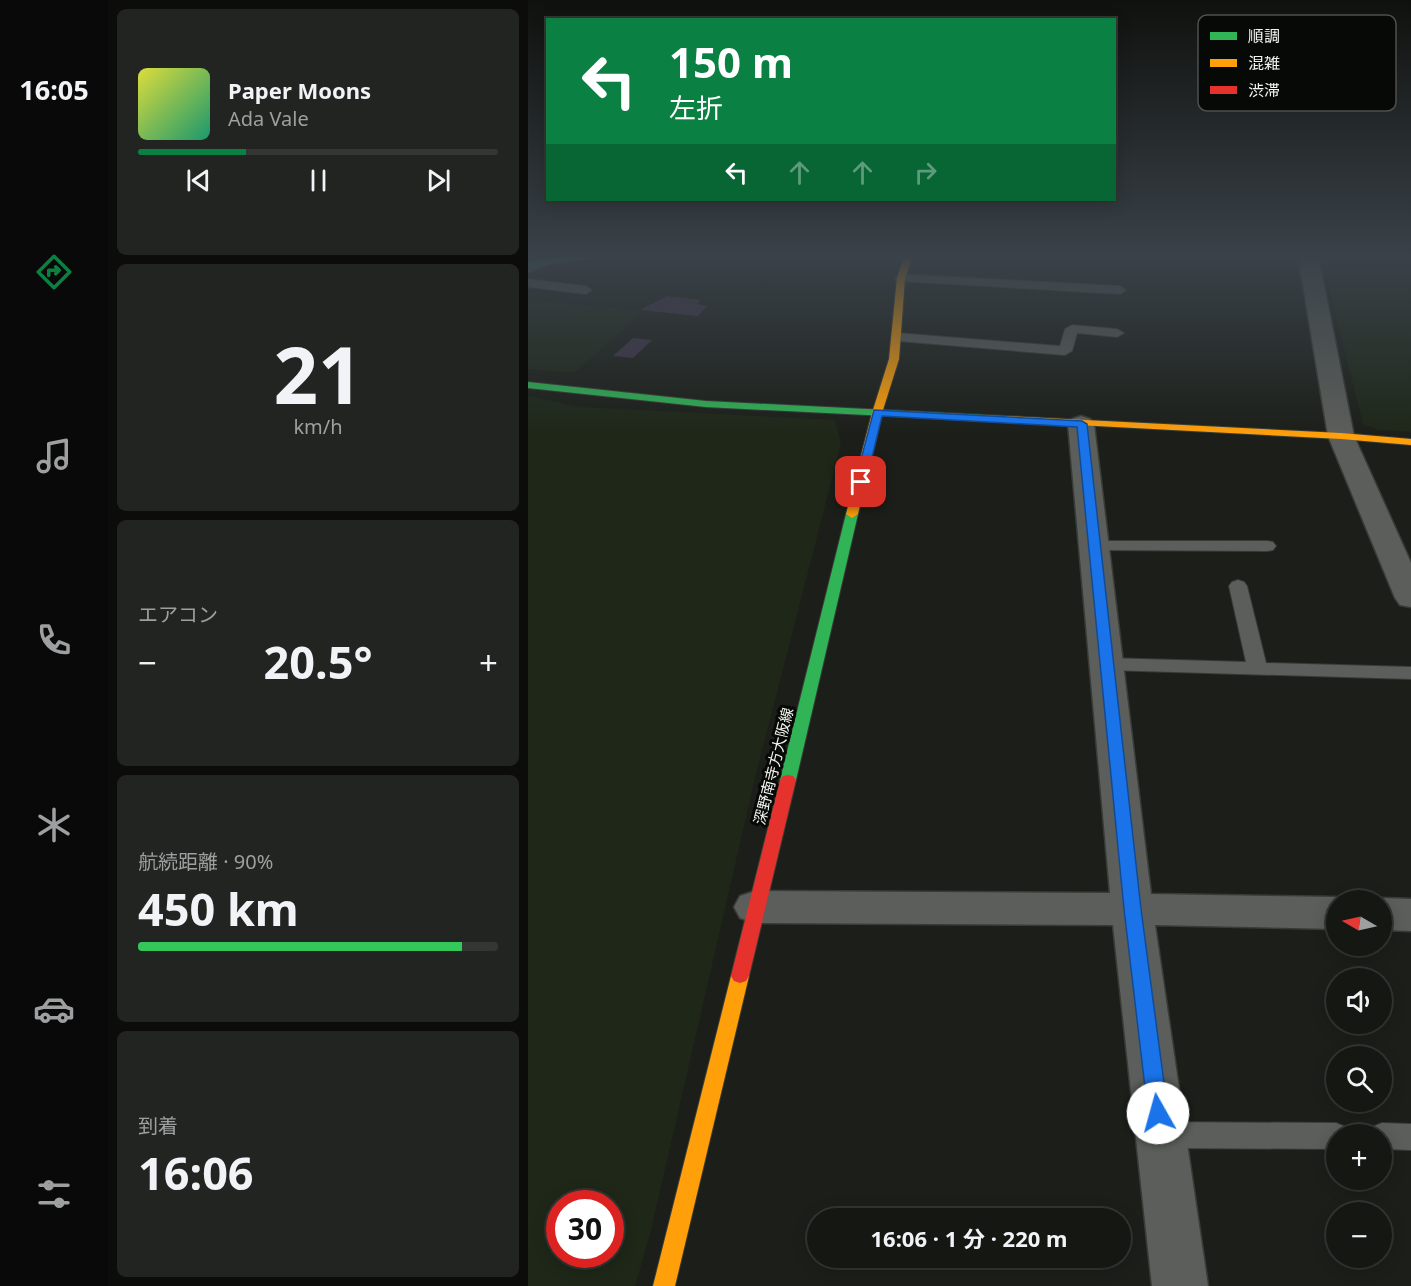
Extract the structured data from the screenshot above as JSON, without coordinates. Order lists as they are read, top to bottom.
{
  "streets": {
    "main road": ["深野南寺方大阪線"]
  },
  "legend": ["順調", "混雑", "渋滞"],
  "north": "left",
  "page": {
    "tabs": "16:05",
    "turn": ["150 m", "左折"],
    "song": ["Paper Moons", "Ada Vale"],
    "tile": [
      ["21", "km/h"],
      "エアコン",
      ["航続距離 · 90%", "450 km"],
      ["到着", "16:06"]
    ],
    "heat": ["−", "20.5°", "+"],
    "map_buttons": ["+", "−"],
    "limit": "30",
    "trip": "16:06 · 1 分 · 220 m"
  }
}
